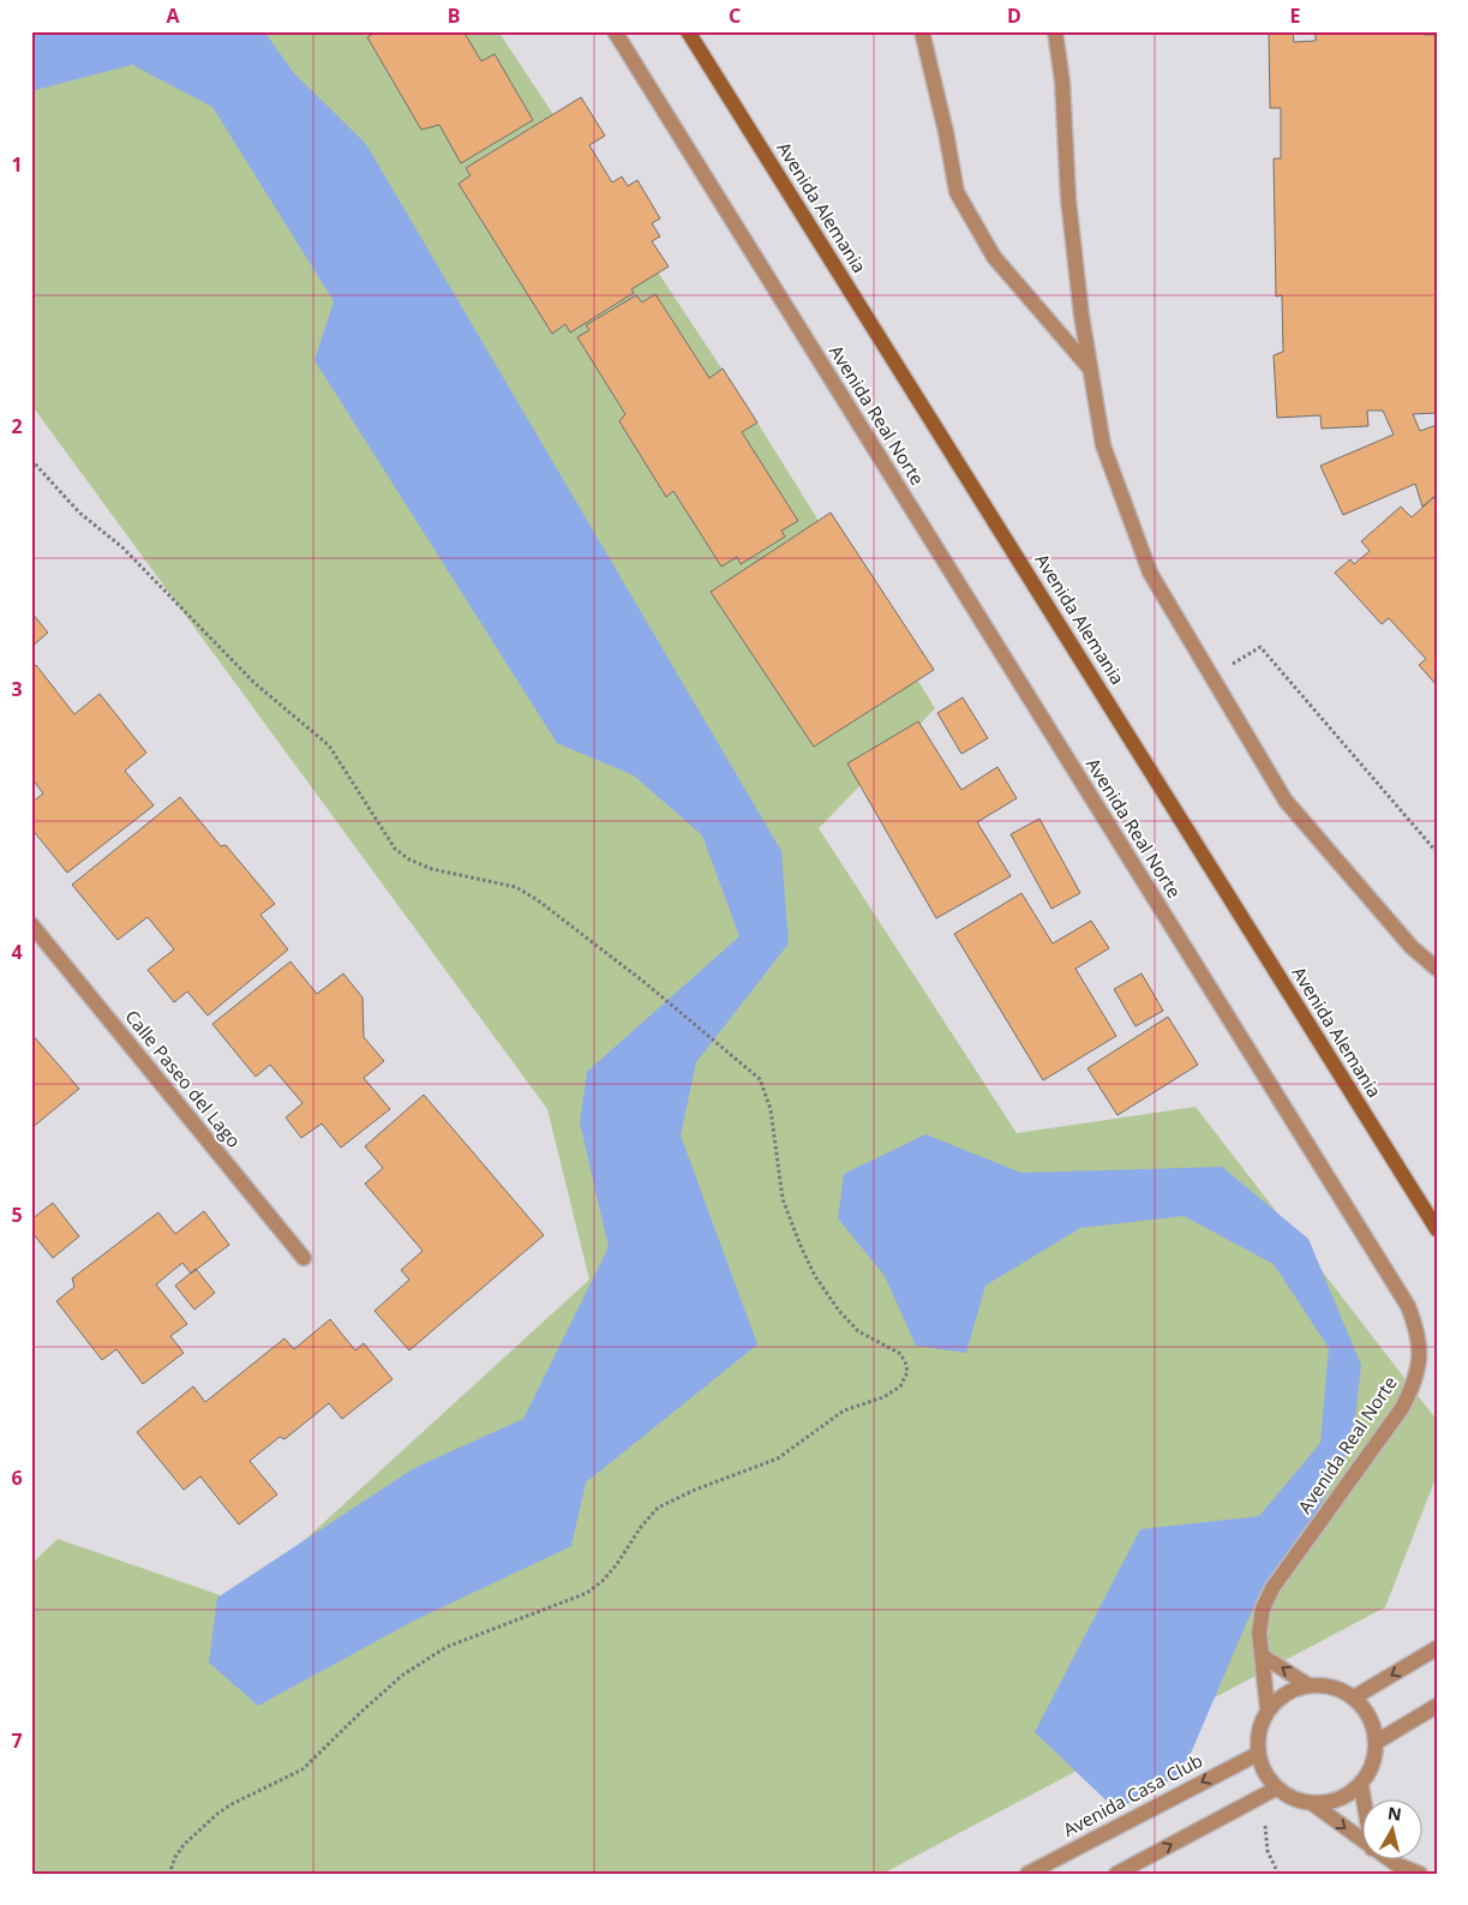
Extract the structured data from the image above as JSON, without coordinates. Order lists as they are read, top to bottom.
{
  "streets": {
    "street": [
      "Avenida Alemania",
      "Avenida Real Norte",
      "Calle Paseo del Lago",
      "Avenida Casa Club"
    ]
  },
  "crossings": [
    ["Avenida Real Norte", "Avenida Casa Club"]
  ],
  "north": "top",
  "grid": {
    "columns": [
      "A",
      "B",
      "C",
      "D",
      "E"
    ],
    "rows": [
      "1",
      "2",
      "3",
      "4",
      "5",
      "6",
      "7"
    ]
  }
}
